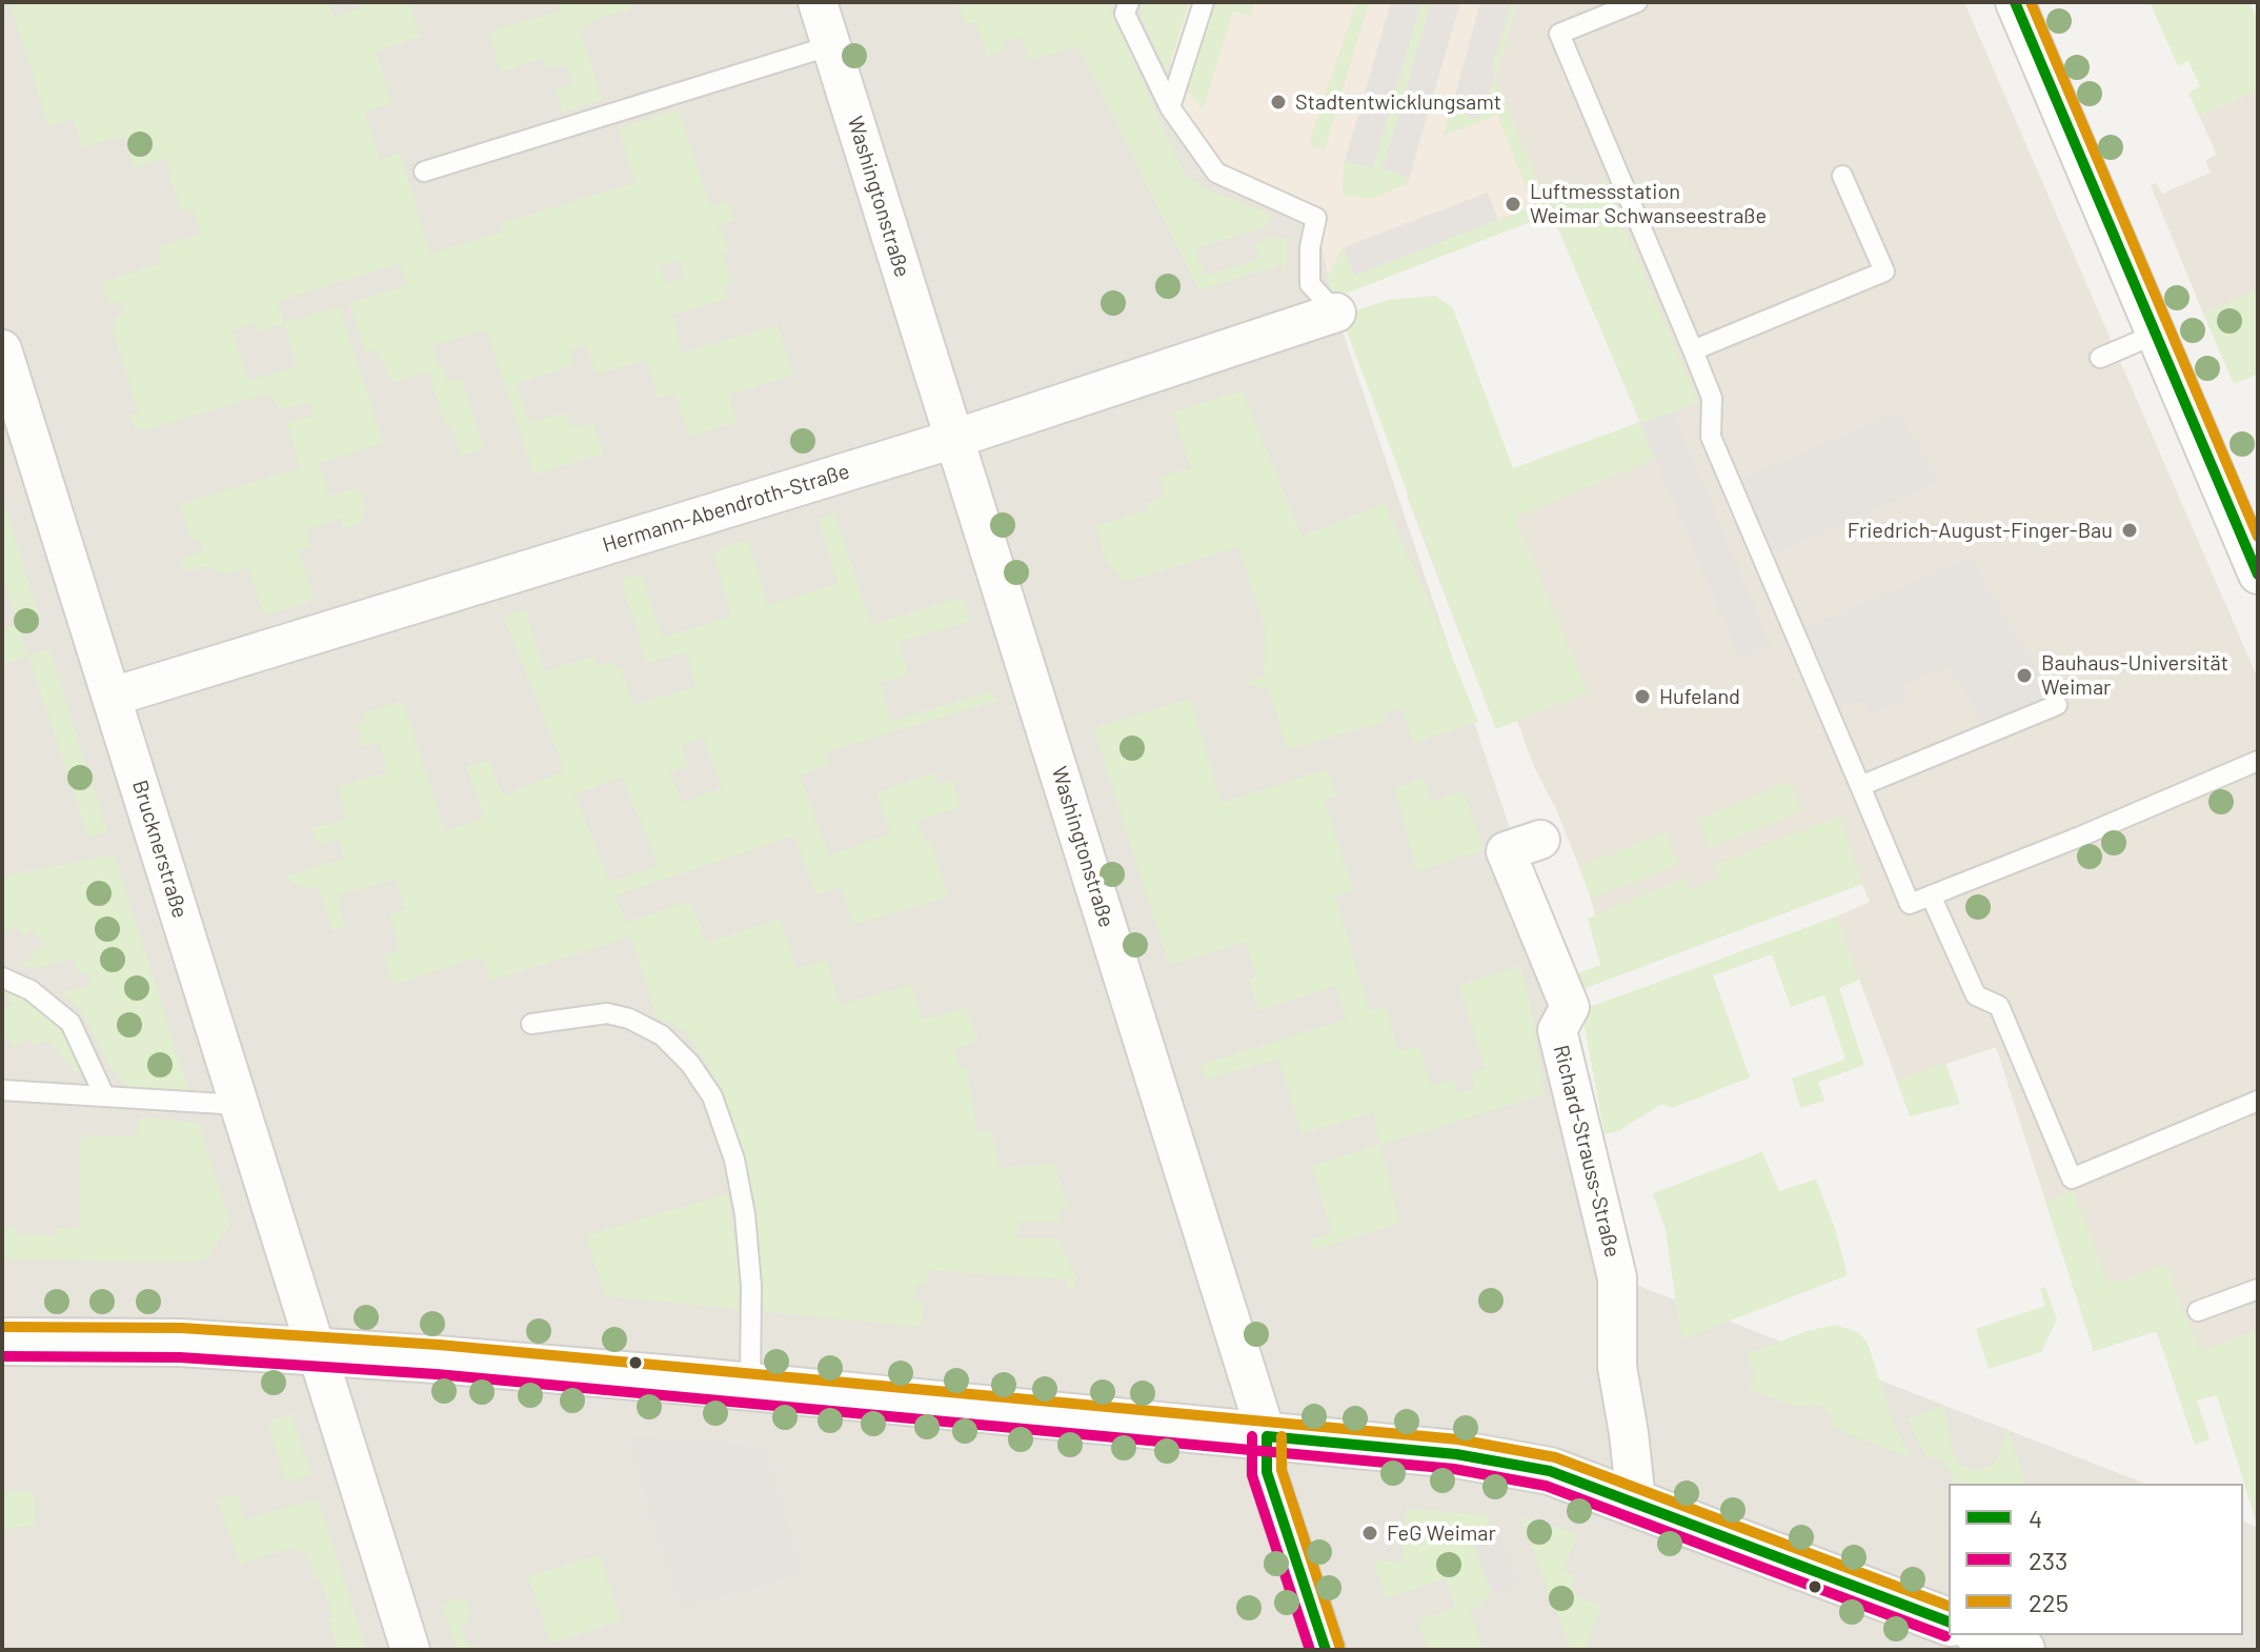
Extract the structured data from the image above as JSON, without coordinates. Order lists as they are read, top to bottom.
{
  "streets": {
    "street": [
      "Washingtonstraße",
      "Hermann-Abendroth-Straße",
      "Brucknerstraße",
      "Richard-Strauss-Straße"
    ]
  },
  "crossings": [
    ["Washingtonstraße", "Hermann-Abendroth-Straße"],
    ["Hermann-Abendroth-Straße", "Brucknerstraße"]
  ],
  "places": [
    "Stadtentwicklungsamt",
    "Luftmessstation Weimar Schwanseestraße",
    "Friedrich-August-Finger-Bau",
    "Bauhaus-Universität Weimar",
    "Hufeland",
    "FeG Weimar"
  ],
  "lines": ["transit line 4", "transit line 225", "transit line 233"],
  "legend": ["4", "233", "225"]
}
